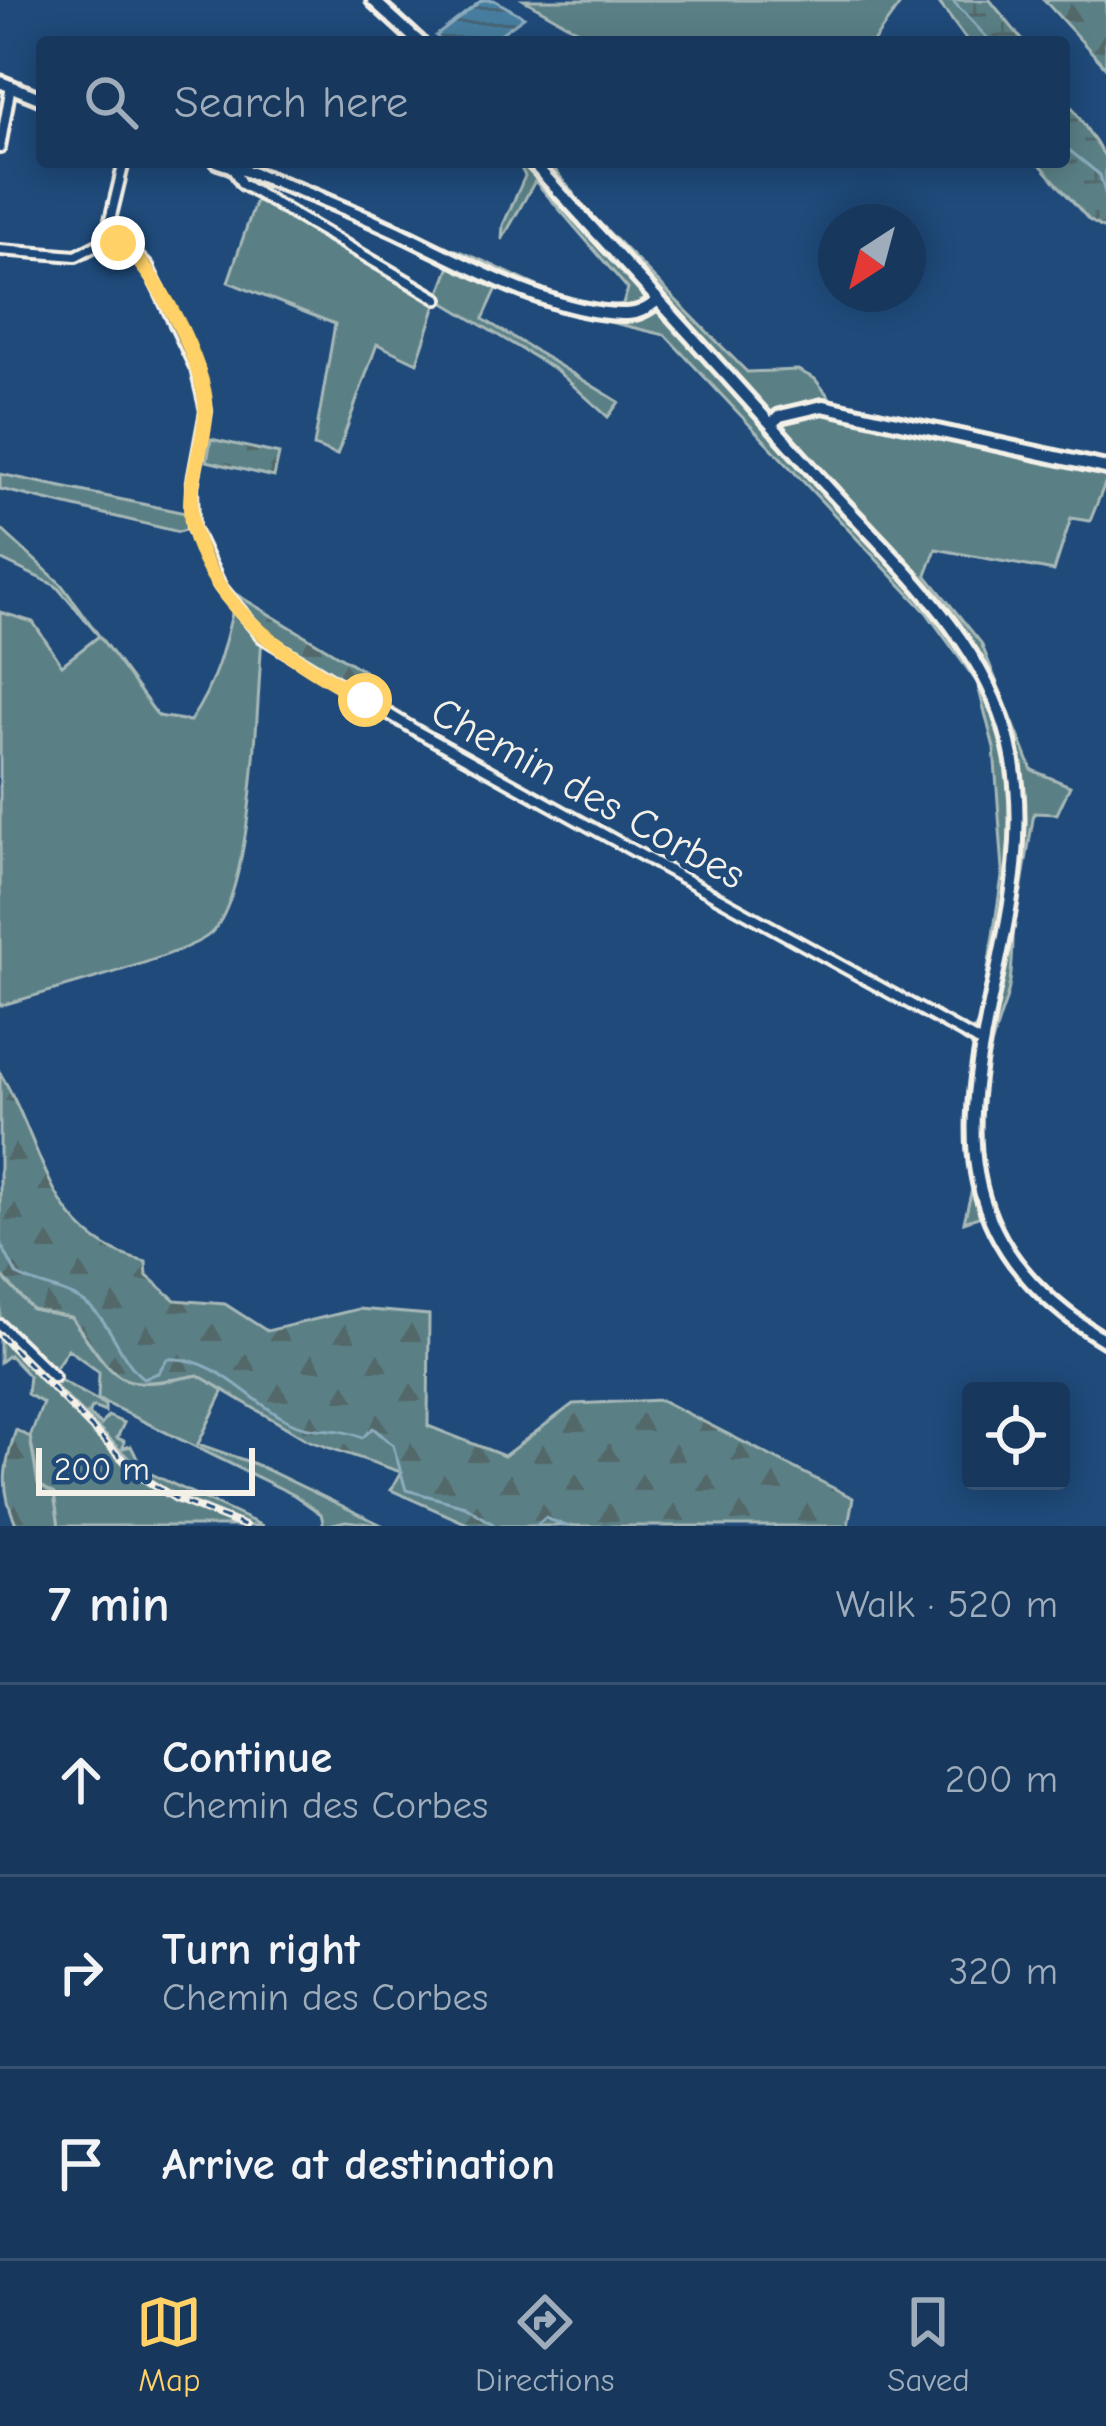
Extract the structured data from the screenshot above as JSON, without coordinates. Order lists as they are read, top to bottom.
{
  "streets": {
    "street": ["Chemin des Corbes"]
  },
  "scale_bar": "200 m",
  "north": "bottom left",
  "page": {
    "search": "Search here",
    "scale": "200 m",
    "heading": ["7 min", "Walk · 520 m"],
    "list": [
      ["Continue", "Chemin des Corbes", "200 m"],
      ["Turn right", "Chemin des Corbes", "320 m"],
      "Arrive at destination"
    ],
    "nav": ["Map", "Directions", "Saved"]
  }
}
